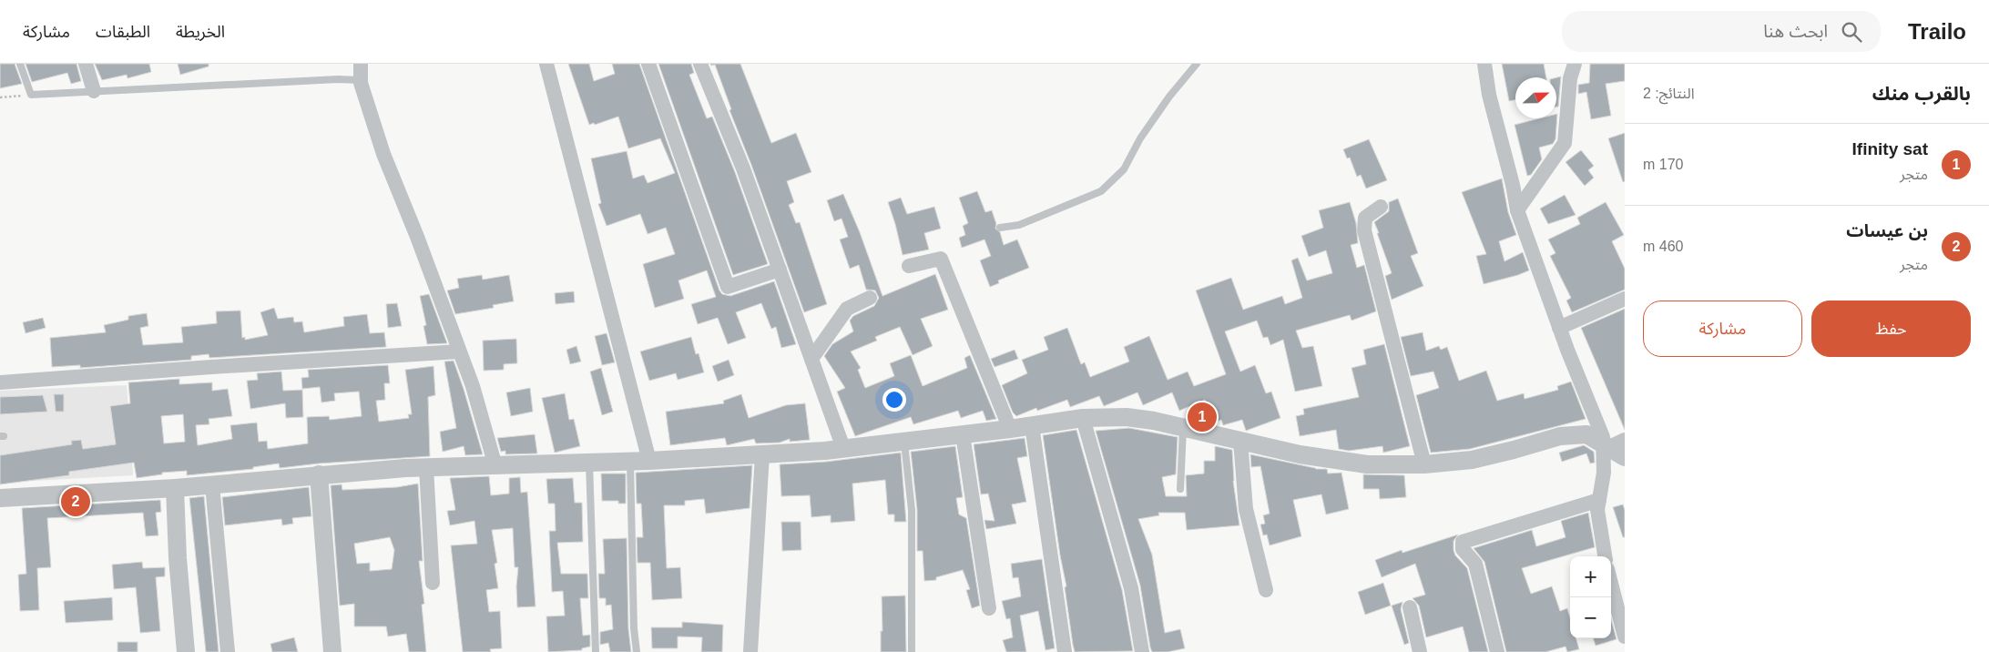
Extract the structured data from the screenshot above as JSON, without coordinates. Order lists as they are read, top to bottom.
{
  "north": "right",
  "page": {
    "header": "Trailo",
    "search": "ابحث هنا",
    "nav": ["الخريطة", "الطبقات", "مشاركة"],
    "heading": ["بالقرب منك", "النتائج: 2"],
    "list": [
      {
        "mark": "1",
        "name": "Ifinity sat",
        "note": "متجر",
        "value": "170 m"
      },
      {
        "mark": "2",
        "name": "بن عيسات",
        "note": "متجر",
        "value": "460 m"
      }
    ],
    "buttons": ["حفظ", "مشاركة"],
    "pins": ["1", "2"],
    "map_buttons": ["+", "−"]
  }
}
